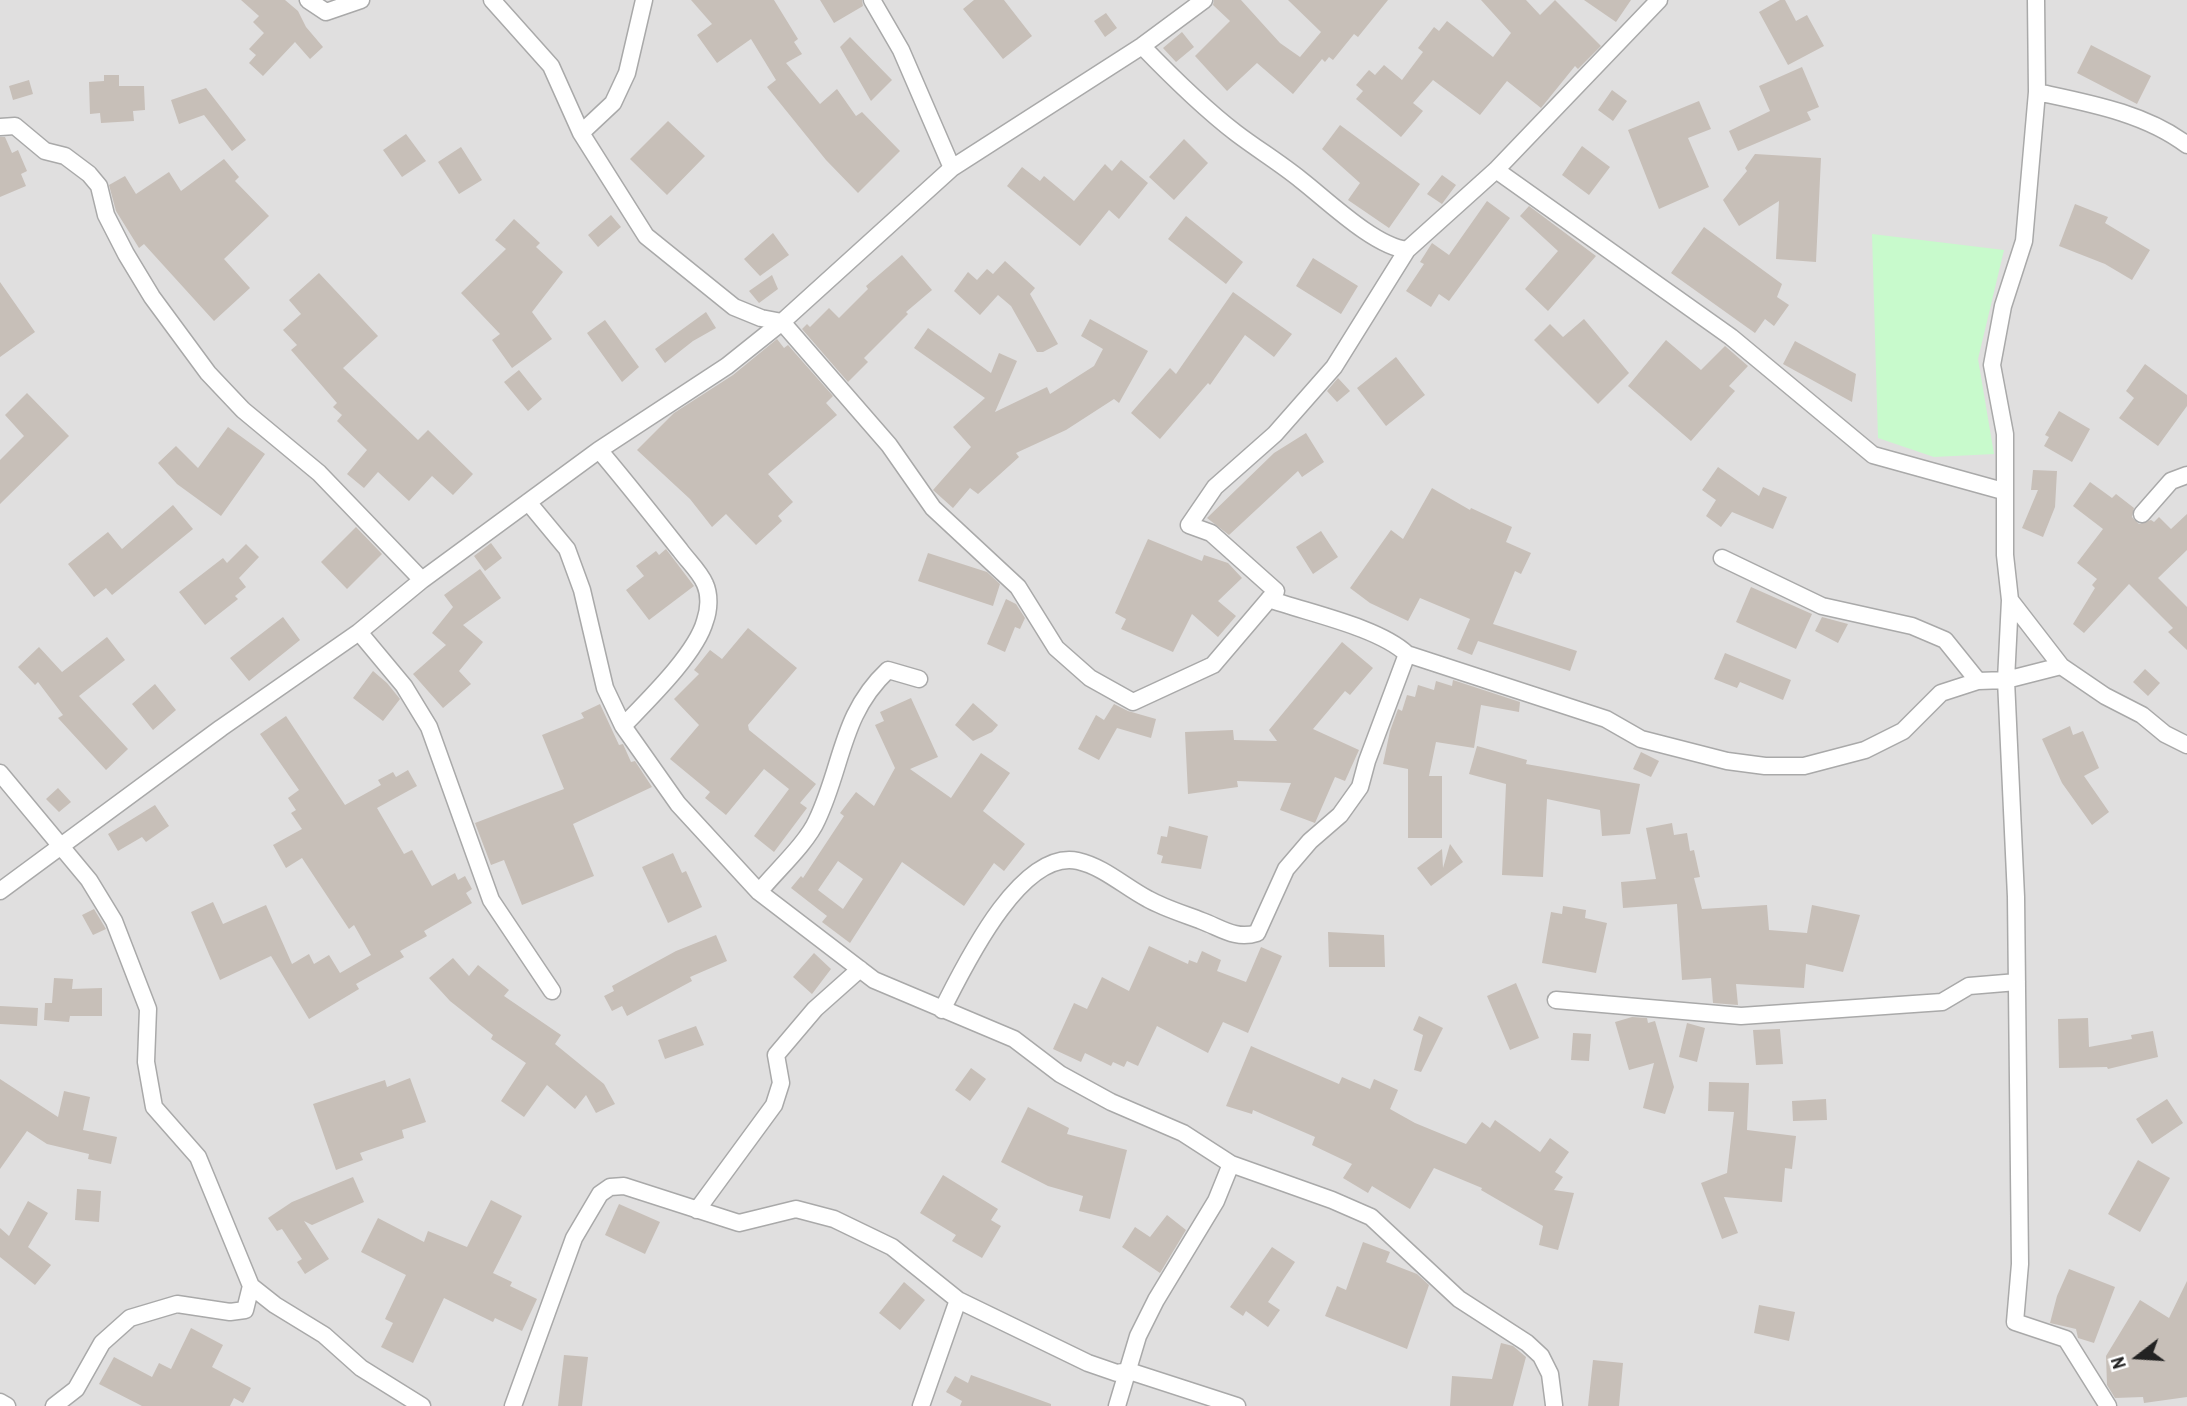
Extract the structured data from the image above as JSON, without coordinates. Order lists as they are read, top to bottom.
{
  "north": "left"
}
